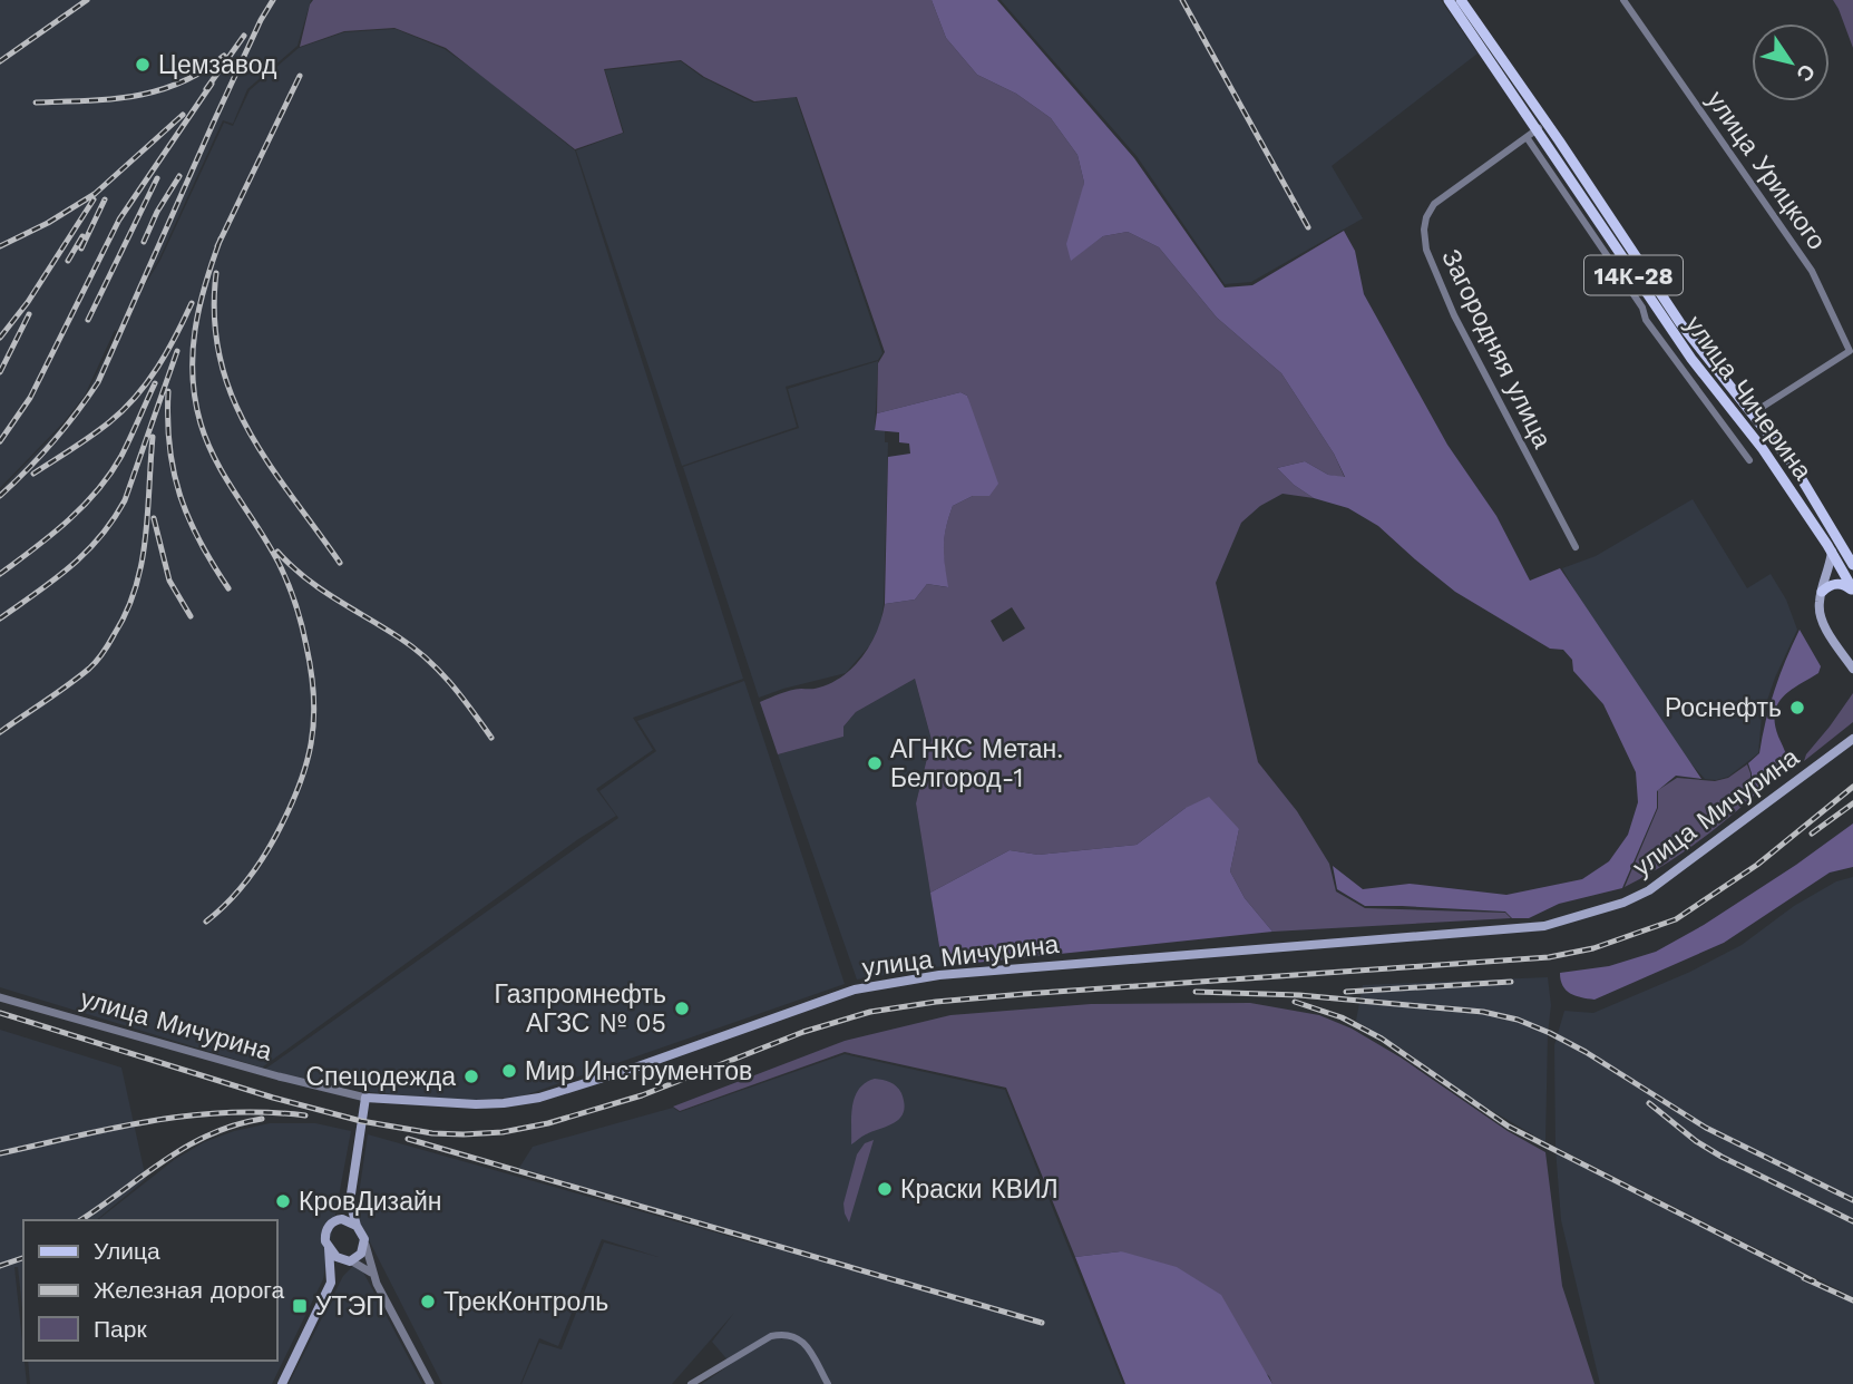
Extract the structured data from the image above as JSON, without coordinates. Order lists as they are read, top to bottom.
{
  "streets": {
    "main road": ["14К-28", "улица Чичерина", "улица Мичурина"],
    "street": ["улица Урицкого", "Загородняя улица"]
  },
  "crossings": [
    ["улица Урицкого", "улица Чичерина"],
    ["Загородняя улица", "улица Чичерина"]
  ],
  "places": {
    "other": [
      "Цемзавод",
      "Роснефть",
      "АГНКС Метан. Белгород-1",
      "Газпромнефть АГЗС № 05",
      "Мир Инструментов",
      "Спецодежда",
      "Краски КВИЛ",
      "КровДизайн",
      "ТрекКонтроль"
    ],
    "transit": ["УТЭП"]
  },
  "legend": ["Улица", "Железная дорога", "Парк"],
  "north": "bottom right"
}
